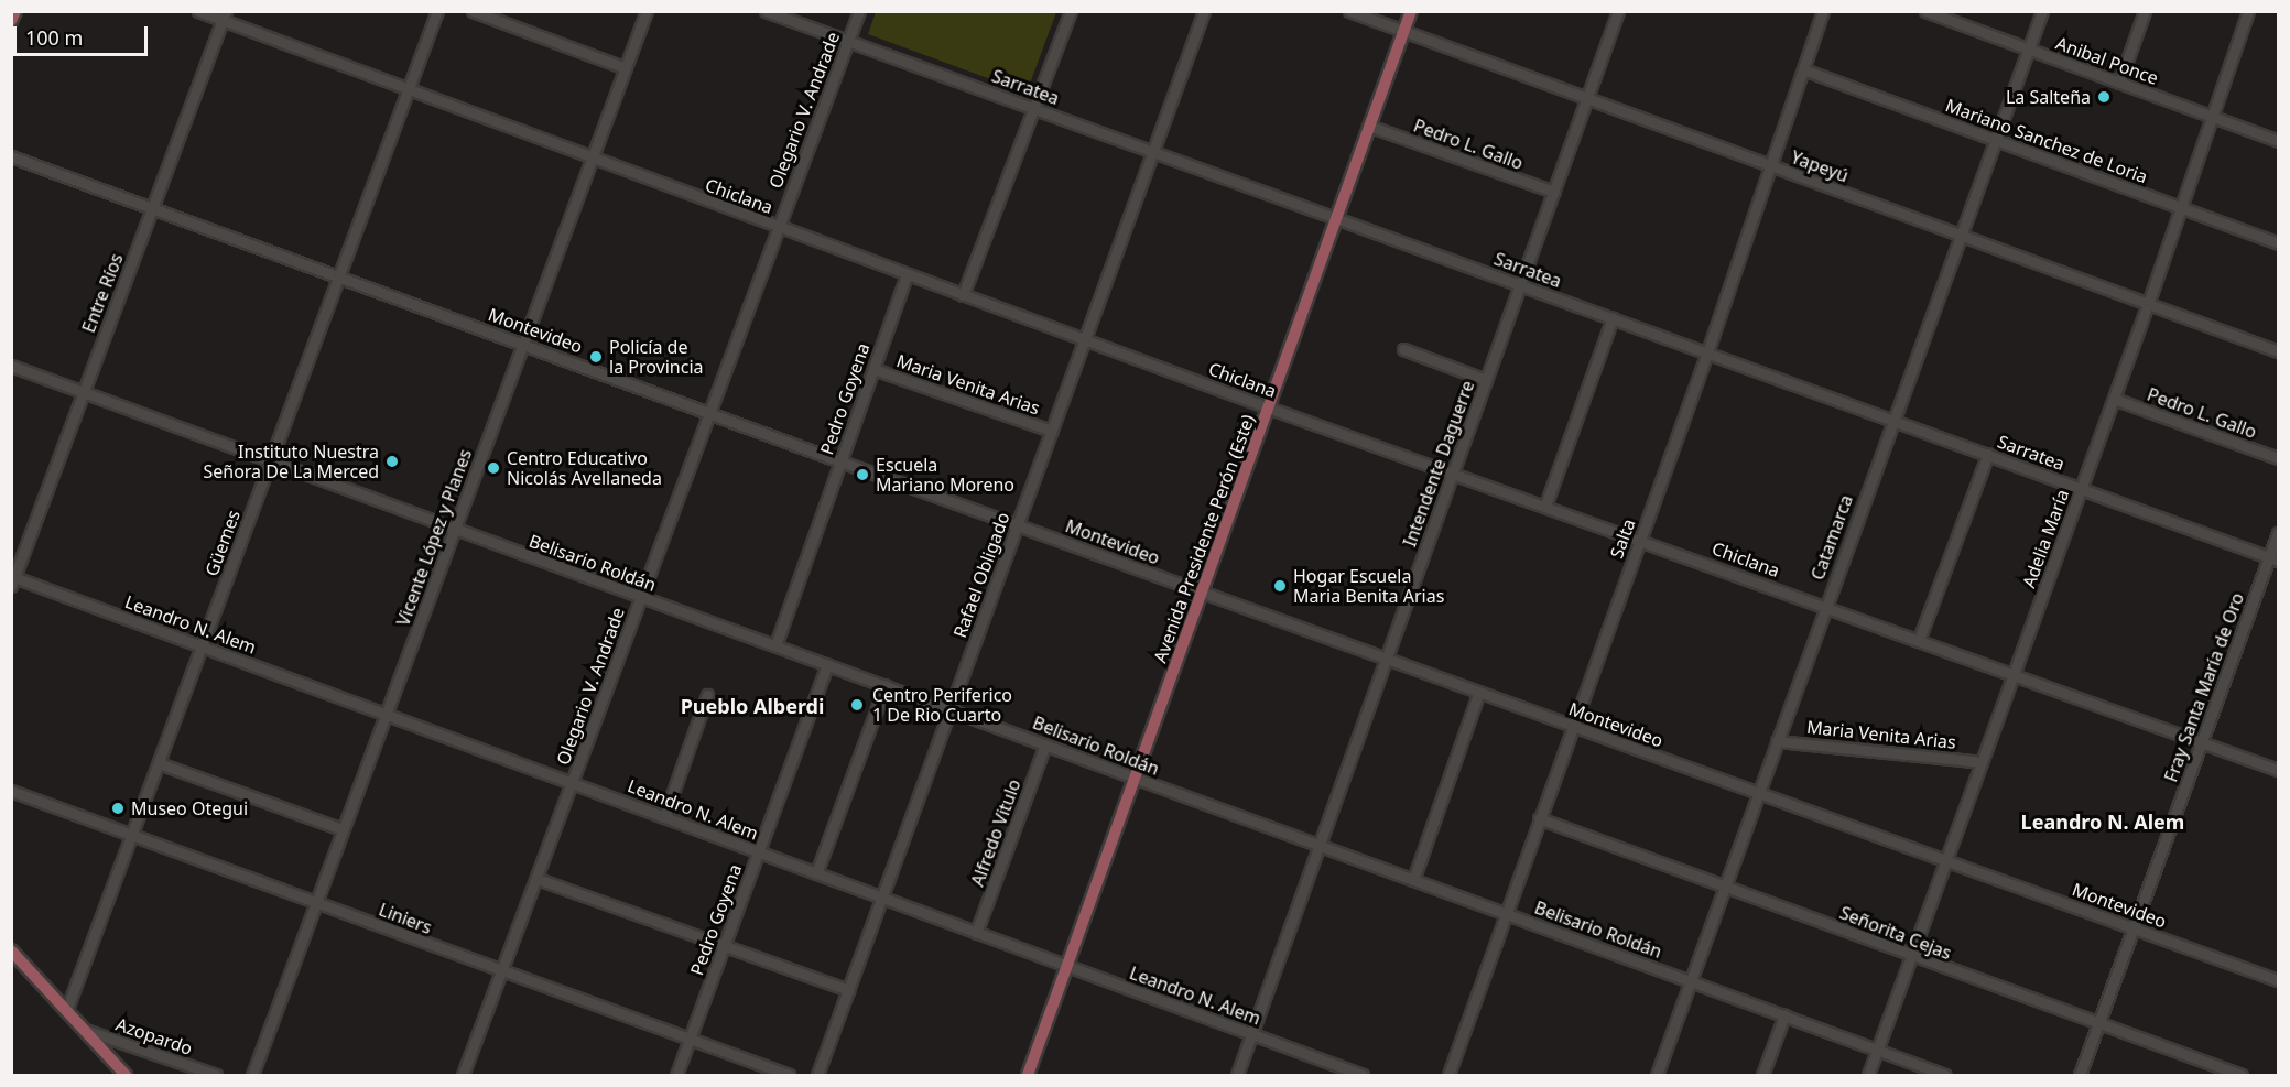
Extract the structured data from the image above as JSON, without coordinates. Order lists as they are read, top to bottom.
{
  "streets": {
    "main road": ["Avenida Presidente Perón (Este)"],
    "street": [
      "Anibal Ponce",
      "Sarratea",
      "Olegario V. Andrade",
      "Mariano Sanchez de Loria",
      "Pedro L. Gallo",
      "Yapeyú",
      "Chiclana",
      "Entre Ríos",
      "Montevideo",
      "Maria Venita Arias",
      "Pedro Goyena",
      "Intendente Daguerre",
      "Vicente López y Planes",
      "Catamarca",
      "Salta",
      "Adelia María",
      "Güemes",
      "Belisario Roldán",
      "Rafael Obligado",
      "Leandro N. Alem",
      "Fray Santa María de Oro",
      "Alfredo Vitulo",
      "Liniers",
      "Señorita Cejas",
      "Azopardo"
    ]
  },
  "crossings": [
    ["Anibal Ponce", "Catamarca"],
    ["Anibal Ponce", "Adelia María"],
    ["Sarratea", "Olegario V. Andrade"],
    ["Sarratea", "Intendente Daguerre"],
    ["Sarratea", "Catamarca"],
    ["Sarratea", "Avenida Presidente Perón (Este)"],
    ["Sarratea", "Salta"],
    ["Sarratea", "Adelia María"],
    ["Sarratea", "Rafael Obligado"],
    ["Sarratea", "Fray Santa María de Oro"],
    ["Olegario V. Andrade", "Chiclana"],
    ["Olegario V. Andrade", "Montevideo"],
    ["Olegario V. Andrade", "Belisario Roldán"],
    ["Olegario V. Andrade", "Leandro N. Alem"],
    ["Olegario V. Andrade", "Liniers"],
    ["Mariano Sanchez de Loria", "Catamarca"],
    ["Mariano Sanchez de Loria", "Salta"],
    ["Mariano Sanchez de Loria", "Adelia María"],
    ["Pedro L. Gallo", "Intendente Daguerre"],
    ["Pedro L. Gallo", "Avenida Presidente Perón (Este)"],
    ["Pedro L. Gallo", "Adelia María"],
    ["Yapeyú", "Intendente Daguerre"],
    ["Yapeyú", "Catamarca"],
    ["Yapeyú", "Avenida Presidente Perón (Este)"],
    ["Yapeyú", "Salta"],
    ["Yapeyú", "Adelia María"],
    ["Chiclana", "Entre Ríos"],
    ["Chiclana", "Pedro Goyena"],
    ["Chiclana", "Intendente Daguerre"],
    ["Chiclana", "Vicente López y Planes"],
    ["Chiclana", "Catamarca"],
    ["Chiclana", "Avenida Presidente Perón (Este)"],
    ["Chiclana", "Salta"],
    ["Chiclana", "Adelia María"],
    ["Chiclana", "Güemes"],
    ["Chiclana", "Rafael Obligado"],
    ["Chiclana", "Fray Santa María de Oro"],
    ["Entre Ríos", "Montevideo"],
    ["Entre Ríos", "Belisario Roldán"],
    ["Entre Ríos", "Leandro N. Alem"],
    ["Montevideo", "Pedro Goyena"],
    ["Montevideo", "Intendente Daguerre"],
    ["Montevideo", "Vicente López y Planes"],
    ["Montevideo", "Catamarca"],
    ["Montevideo", "Avenida Presidente Perón (Este)"],
    ["Montevideo", "Salta"],
    ["Montevideo", "Adelia María"],
    ["Montevideo", "Güemes"],
    ["Montevideo", "Rafael Obligado"],
    ["Montevideo", "Fray Santa María de Oro"],
    ["Maria Venita Arias", "Pedro Goyena"],
    ["Maria Venita Arias", "Catamarca"],
    ["Maria Venita Arias", "Adelia María"],
    ["Maria Venita Arias", "Rafael Obligado"],
    ["Pedro Goyena", "Belisario Roldán"],
    ["Pedro Goyena", "Leandro N. Alem"],
    ["Pedro Goyena", "Liniers"],
    ["Intendente Daguerre", "Belisario Roldán"],
    ["Intendente Daguerre", "Leandro N. Alem"],
    ["Vicente López y Planes", "Belisario Roldán"],
    ["Vicente López y Planes", "Leandro N. Alem"],
    ["Vicente López y Planes", "Liniers"],
    ["Catamarca", "Belisario Roldán"],
    ["Catamarca", "Señorita Cejas"],
    ["Avenida Presidente Perón (Este)", "Belisario Roldán"],
    ["Avenida Presidente Perón (Este)", "Leandro N. Alem"],
    ["Salta", "Belisario Roldán"],
    ["Salta", "Señorita Cejas"],
    ["Adelia María", "Belisario Roldán"],
    ["Adelia María", "Señorita Cejas"],
    ["Güemes", "Belisario Roldán"],
    ["Güemes", "Leandro N. Alem"],
    ["Güemes", "Liniers"],
    ["Belisario Roldán", "Rafael Obligado"],
    ["Belisario Roldán", "Alfredo Vitulo"],
    ["Rafael Obligado", "Leandro N. Alem"],
    ["Leandro N. Alem", "Alfredo Vitulo"],
    ["Fray Santa María de Oro", "Señorita Cejas"]
  ],
  "districts": ["Pueblo Alberdi", "Leandro N. Alem"],
  "places": [
    "La Salteña",
    "Policía de la Provincia",
    "Instituto Nuestra Señora De La Merced",
    "Centro Educativo Nicolás Avellaneda",
    "Escuela Mariano Moreno",
    "Hogar Escuela Maria Benita Arias",
    "Centro Periferico 1 De Rio Cuarto",
    "Museo Otegui"
  ],
  "scale_bar": "100 m"
}
